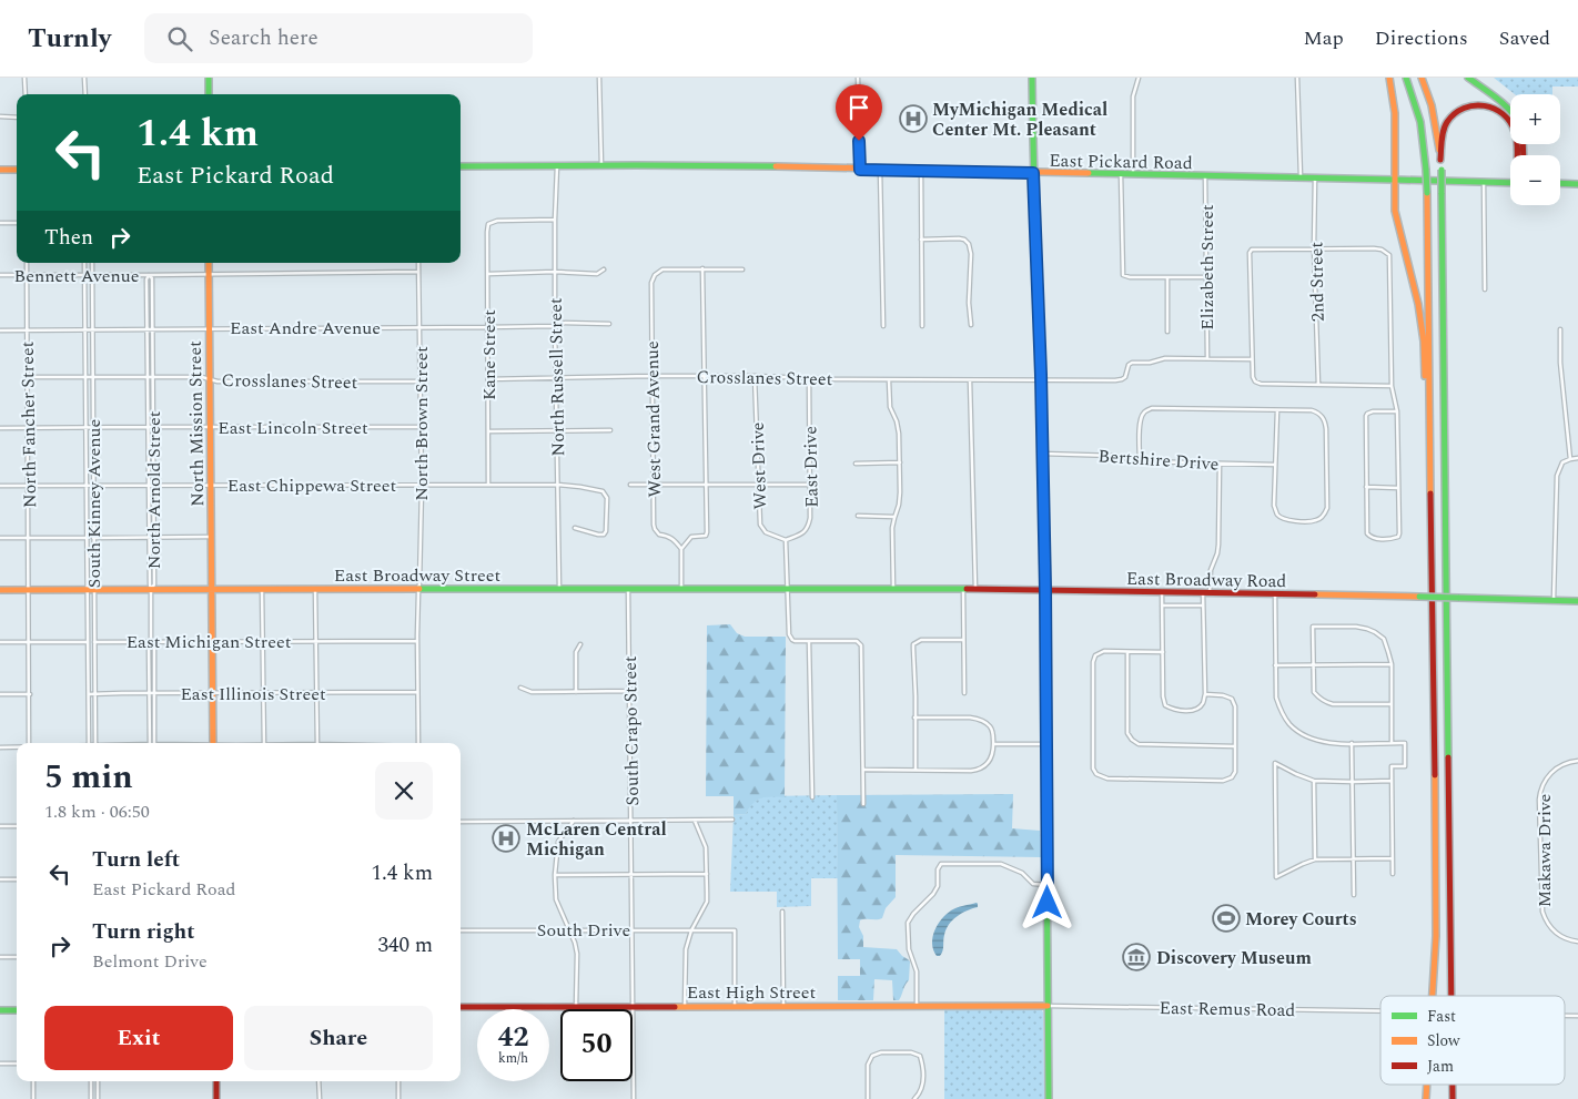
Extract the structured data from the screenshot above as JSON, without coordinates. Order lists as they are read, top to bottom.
{
  "streets": {
    "main road": [
      "East Pickard Road",
      "North Mission Street",
      "East Broadway Street",
      "East Broadway Road",
      "East High Street"
    ],
    "street": [
      "Elizabeth Street",
      "Bennett Avenue",
      "2nd Street",
      "East Andre Avenue",
      "Kane Street",
      "North Russell Street",
      "Crosslanes Street",
      "West Grand Avenue",
      "North Brown Street",
      "North Fancher Street",
      "East Lincoln Street",
      "Bertshire Drive",
      "West Drive",
      "East Drive",
      "East Chippewa Street",
      "North Arnold Street",
      "South Kinney Avenue",
      "East Michigan Street",
      "East Illinois Street",
      "South Crapo Street",
      "Makawa Drive",
      "South Drive",
      "East Remus Road"
    ]
  },
  "crossings": [
    ["East Pickard Road", "Elizabeth Street"],
    ["East Pickard Road", "2nd Street"],
    ["East Pickard Road", "North Russell Street"],
    ["Elizabeth Street", "Crosslanes Street"],
    ["Bennett Avenue", "North Mission Street"],
    ["Bennett Avenue", "North Brown Street"],
    ["Bennett Avenue", "North Fancher Street"],
    ["Bennett Avenue", "North Arnold Street"],
    ["Bennett Avenue", "South Kinney Avenue"],
    ["East Andre Avenue", "Kane Street"],
    ["East Andre Avenue", "North Russell Street"],
    ["East Andre Avenue", "North Mission Street"],
    ["East Andre Avenue", "North Brown Street"],
    ["East Andre Avenue", "North Fancher Street"],
    ["East Andre Avenue", "North Arnold Street"],
    ["East Andre Avenue", "South Kinney Avenue"],
    ["Kane Street", "North Russell Street"],
    ["Kane Street", "Crosslanes Street"],
    ["Kane Street", "East Chippewa Street"],
    ["North Russell Street", "Crosslanes Street"],
    ["North Russell Street", "East Chippewa Street"],
    ["North Russell Street", "East Broadway Street"],
    ["Crosslanes Street", "West Grand Avenue"],
    ["Crosslanes Street", "North Mission Street"],
    ["Crosslanes Street", "North Brown Street"],
    ["Crosslanes Street", "North Fancher Street"],
    ["Crosslanes Street", "West Drive"],
    ["Crosslanes Street", "East Drive"],
    ["Crosslanes Street", "North Arnold Street"],
    ["Crosslanes Street", "South Kinney Avenue"],
    ["North Mission Street", "East Lincoln Street"],
    ["North Mission Street", "East Chippewa Street"],
    ["North Mission Street", "East Broadway Street"],
    ["North Mission Street", "East Michigan Street"],
    ["North Mission Street", "East Illinois Street"],
    ["North Brown Street", "East Lincoln Street"],
    ["North Brown Street", "East Chippewa Street"],
    ["North Brown Street", "East Broadway Street"],
    ["North Brown Street", "East Michigan Street"],
    ["North Brown Street", "East Illinois Street"],
    ["North Fancher Street", "East Lincoln Street"],
    ["North Fancher Street", "East Chippewa Street"],
    ["North Fancher Street", "East Broadway Street"],
    ["North Fancher Street", "East Michigan Street"],
    ["East Lincoln Street", "North Arnold Street"],
    ["East Lincoln Street", "South Kinney Avenue"],
    ["West Drive", "East Drive"],
    ["East Chippewa Street", "North Arnold Street"],
    ["East Chippewa Street", "South Kinney Avenue"],
    ["North Arnold Street", "East Broadway Street"],
    ["South Kinney Avenue", "East Broadway Street"],
    ["South Kinney Avenue", "East Michigan Street"],
    ["South Kinney Avenue", "East Illinois Street"],
    ["East Broadway Street", "East Broadway Road"],
    ["East Broadway Street", "South Crapo Street"],
    ["South Crapo Street", "South Drive"],
    ["South Crapo Street", "East High Street"],
    ["South Drive", "East High Street"],
    ["East High Street", "East Remus Road"]
  ],
  "places": {
    "hospital": ["MyMichigan Medical Center Mt. Pleasant", "McLaren Central Michigan"],
    "sports": ["Morey Courts"],
    "museum": ["Discovery Museum"]
  },
  "legend": ["Fast", "Slow", "Jam"],
  "page": {
    "header": "Turnly",
    "search": "Search here",
    "nav": ["Map", "Directions", "Saved"],
    "map_buttons": ["+", "−"],
    "turn": ["1.4 km", "East Pickard Road"],
    "then": "Then",
    "heading": ["5 min", "1.8 km · 06:50"],
    "list": [
      {
        "name": "Turn left",
        "note": "East Pickard Road",
        "value": "1.4 km"
      },
      {
        "name": "Turn right",
        "note": "Belmont Drive",
        "value": "340 m"
      }
    ],
    "buttons": ["Exit", "Share"],
    "speed": "42 km/h",
    "limit": "50"
  }
}
